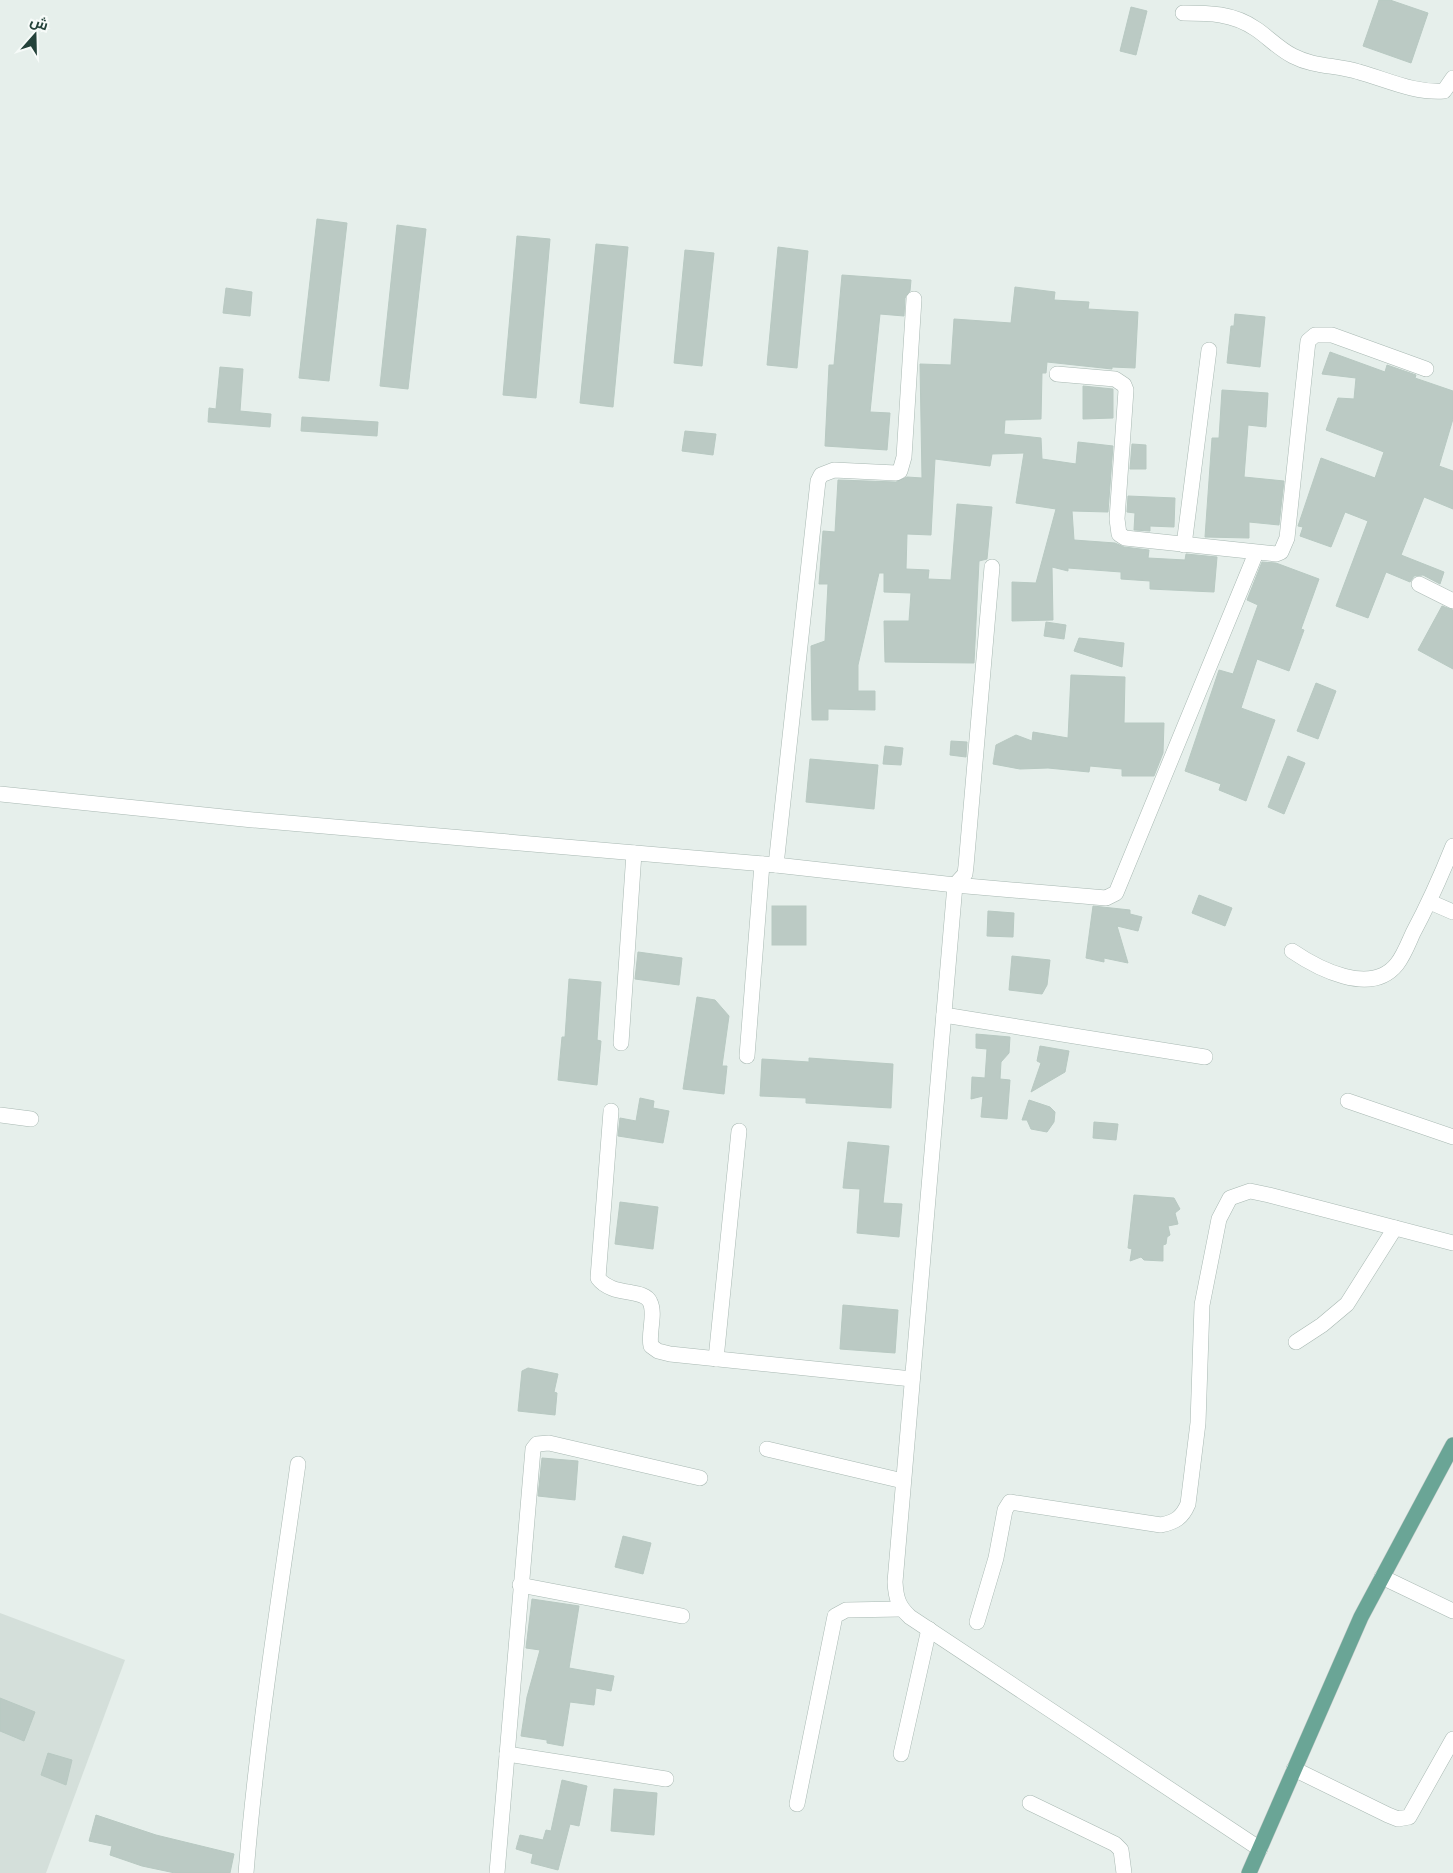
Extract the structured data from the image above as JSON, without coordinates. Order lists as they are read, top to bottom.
{
  "north": "top"
}
